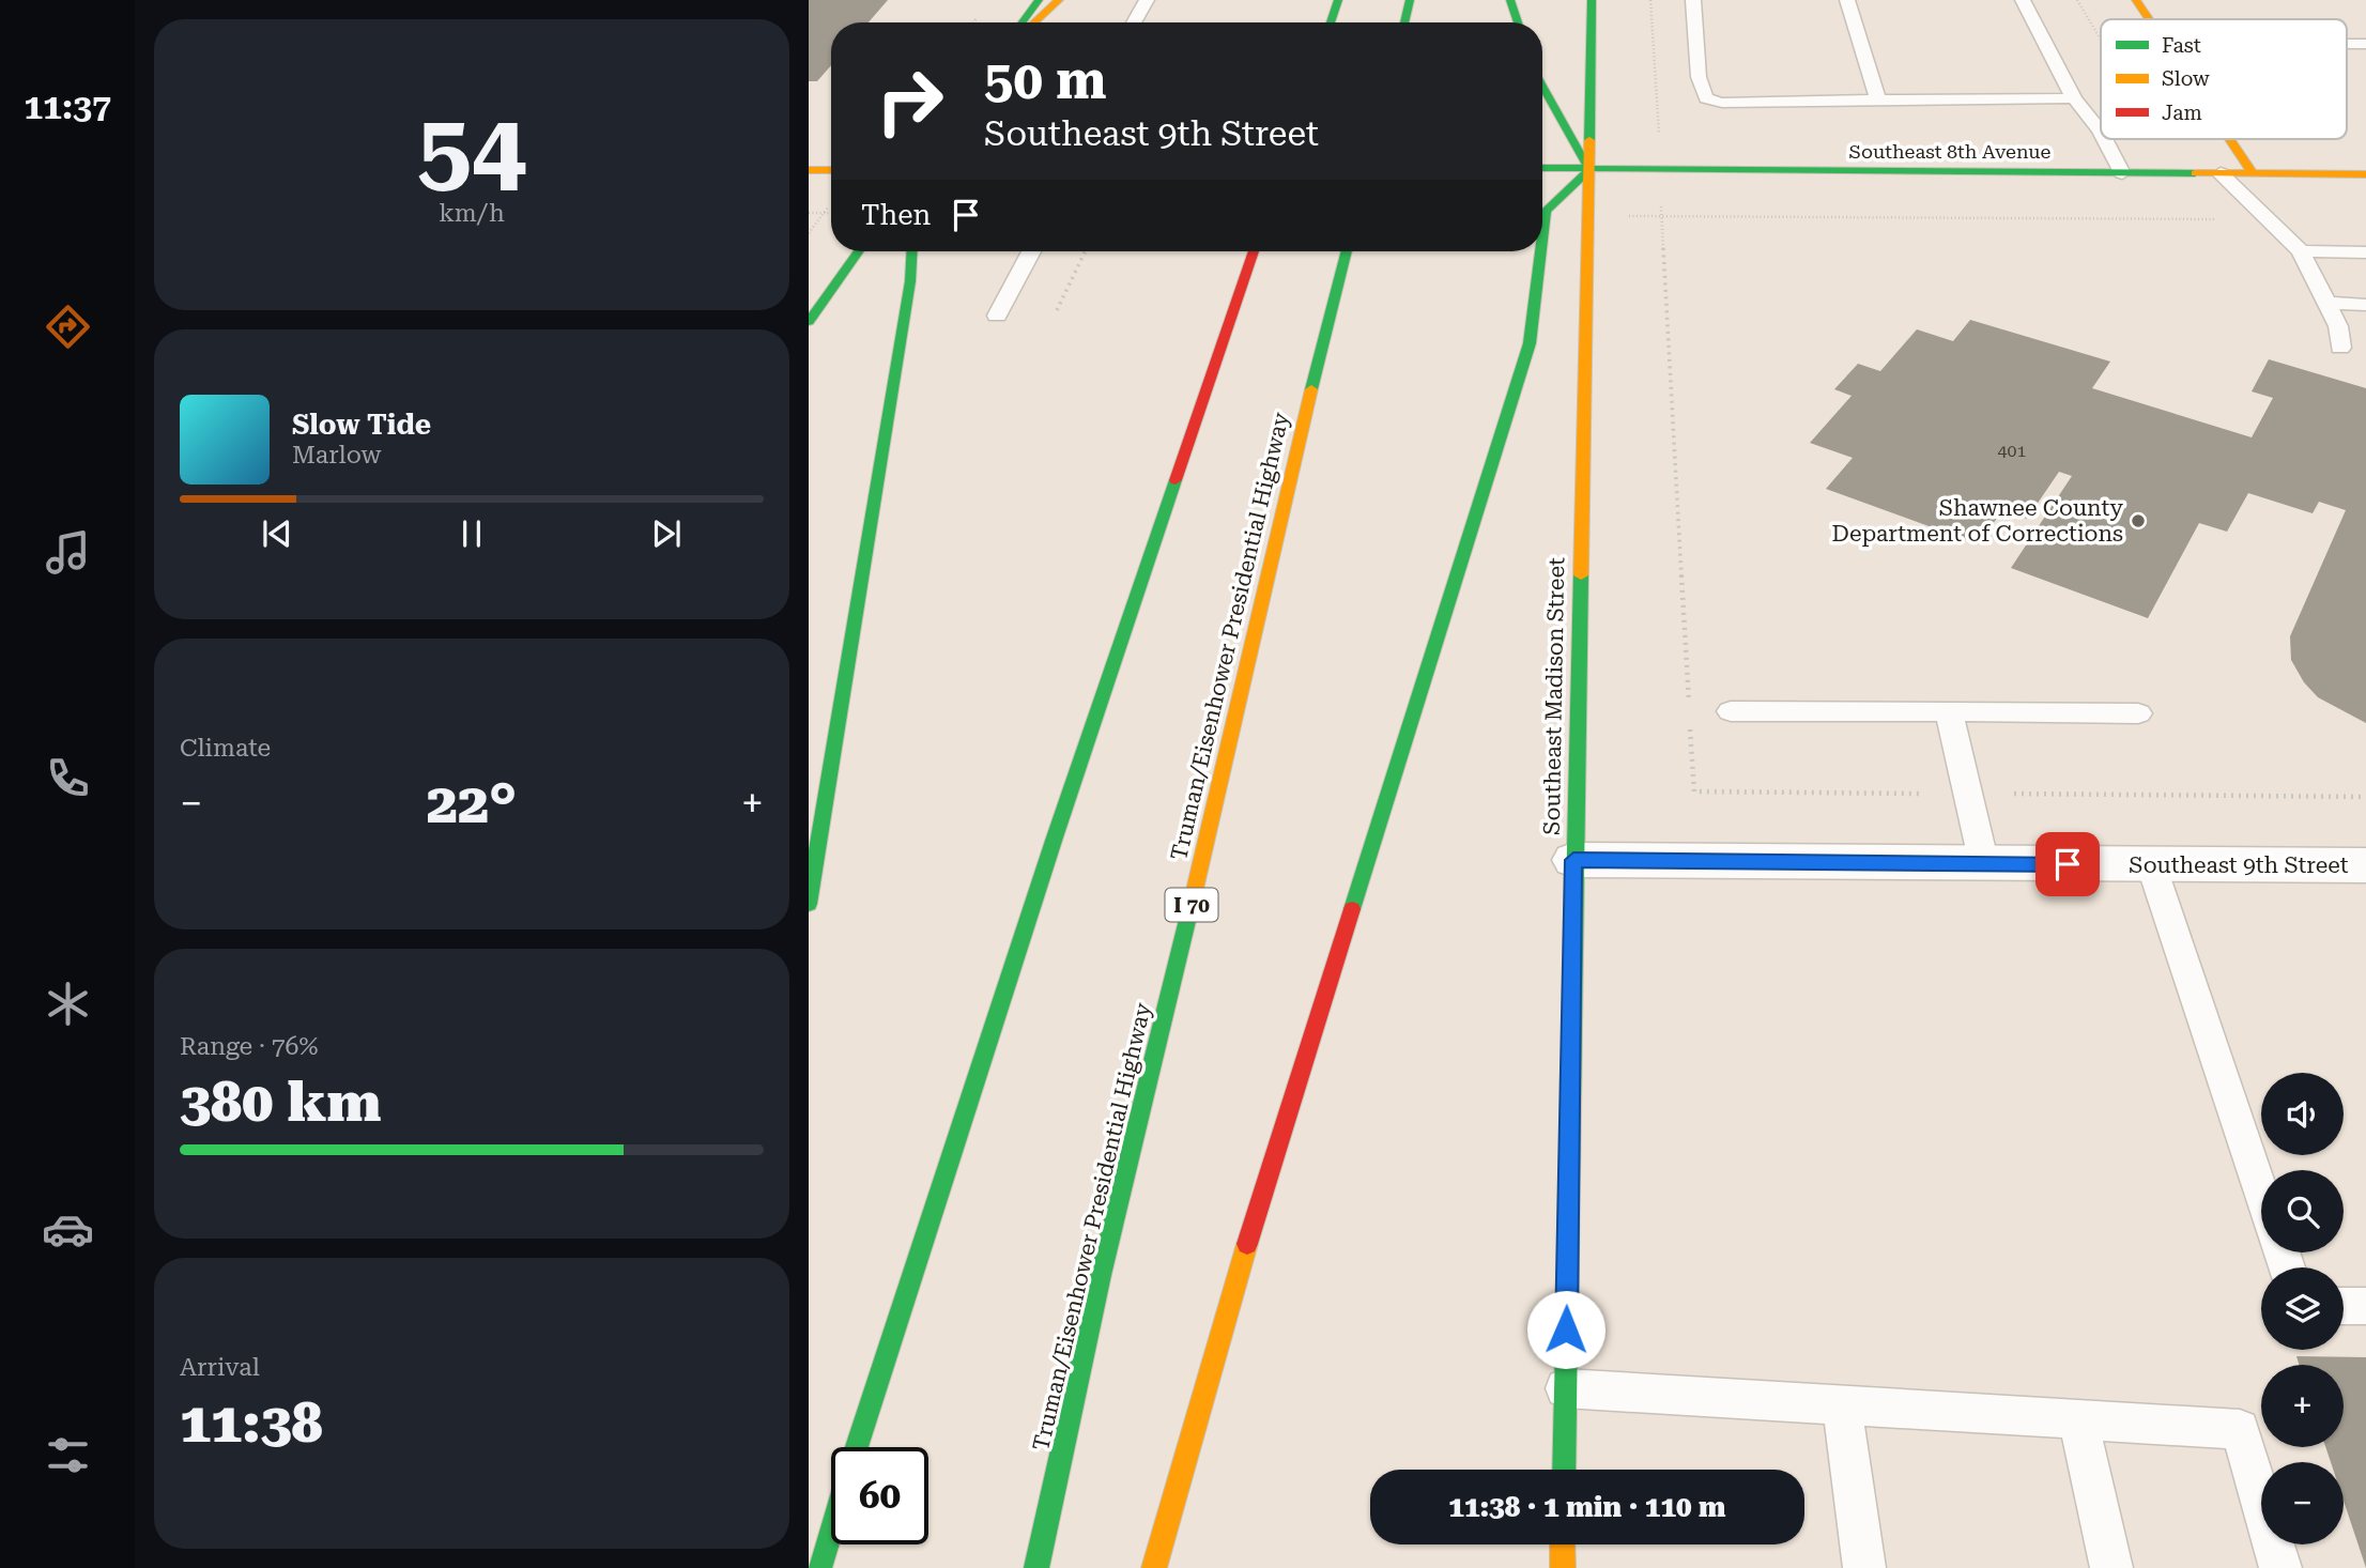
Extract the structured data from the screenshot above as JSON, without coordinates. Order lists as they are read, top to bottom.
{
  "streets": {
    "main road": [
      "Southeast 8th Avenue",
      "Truman/Eisenhower Presidential Highway",
      "Southeast Madison Street",
      "I 70"
    ],
    "street": ["Southeast 9th Street"]
  },
  "crossings": [
    ["Southeast 8th Avenue", "Southeast Madison Street"],
    ["Southeast Madison Street", "Southeast 9th Street"]
  ],
  "places": ["Shawnee County Department of Corrections"],
  "house_numbers": ["401"],
  "legend": ["Fast", "Slow", "Jam"],
  "page": {
    "tabs": "11:37",
    "tile": [
      ["54", "km/h"],
      "Climate",
      ["Range · 76%", "380 km"],
      ["Arrival", "11:38"]
    ],
    "turn": ["50 m", "Southeast 9th Street"],
    "then": "Then",
    "song": ["Slow Tide", "Marlow"],
    "heat": ["−", "22°", "+"],
    "map_buttons": ["+", "−"],
    "limit": "60",
    "trip": "11:38 · 1 min · 110 m"
  }
}
